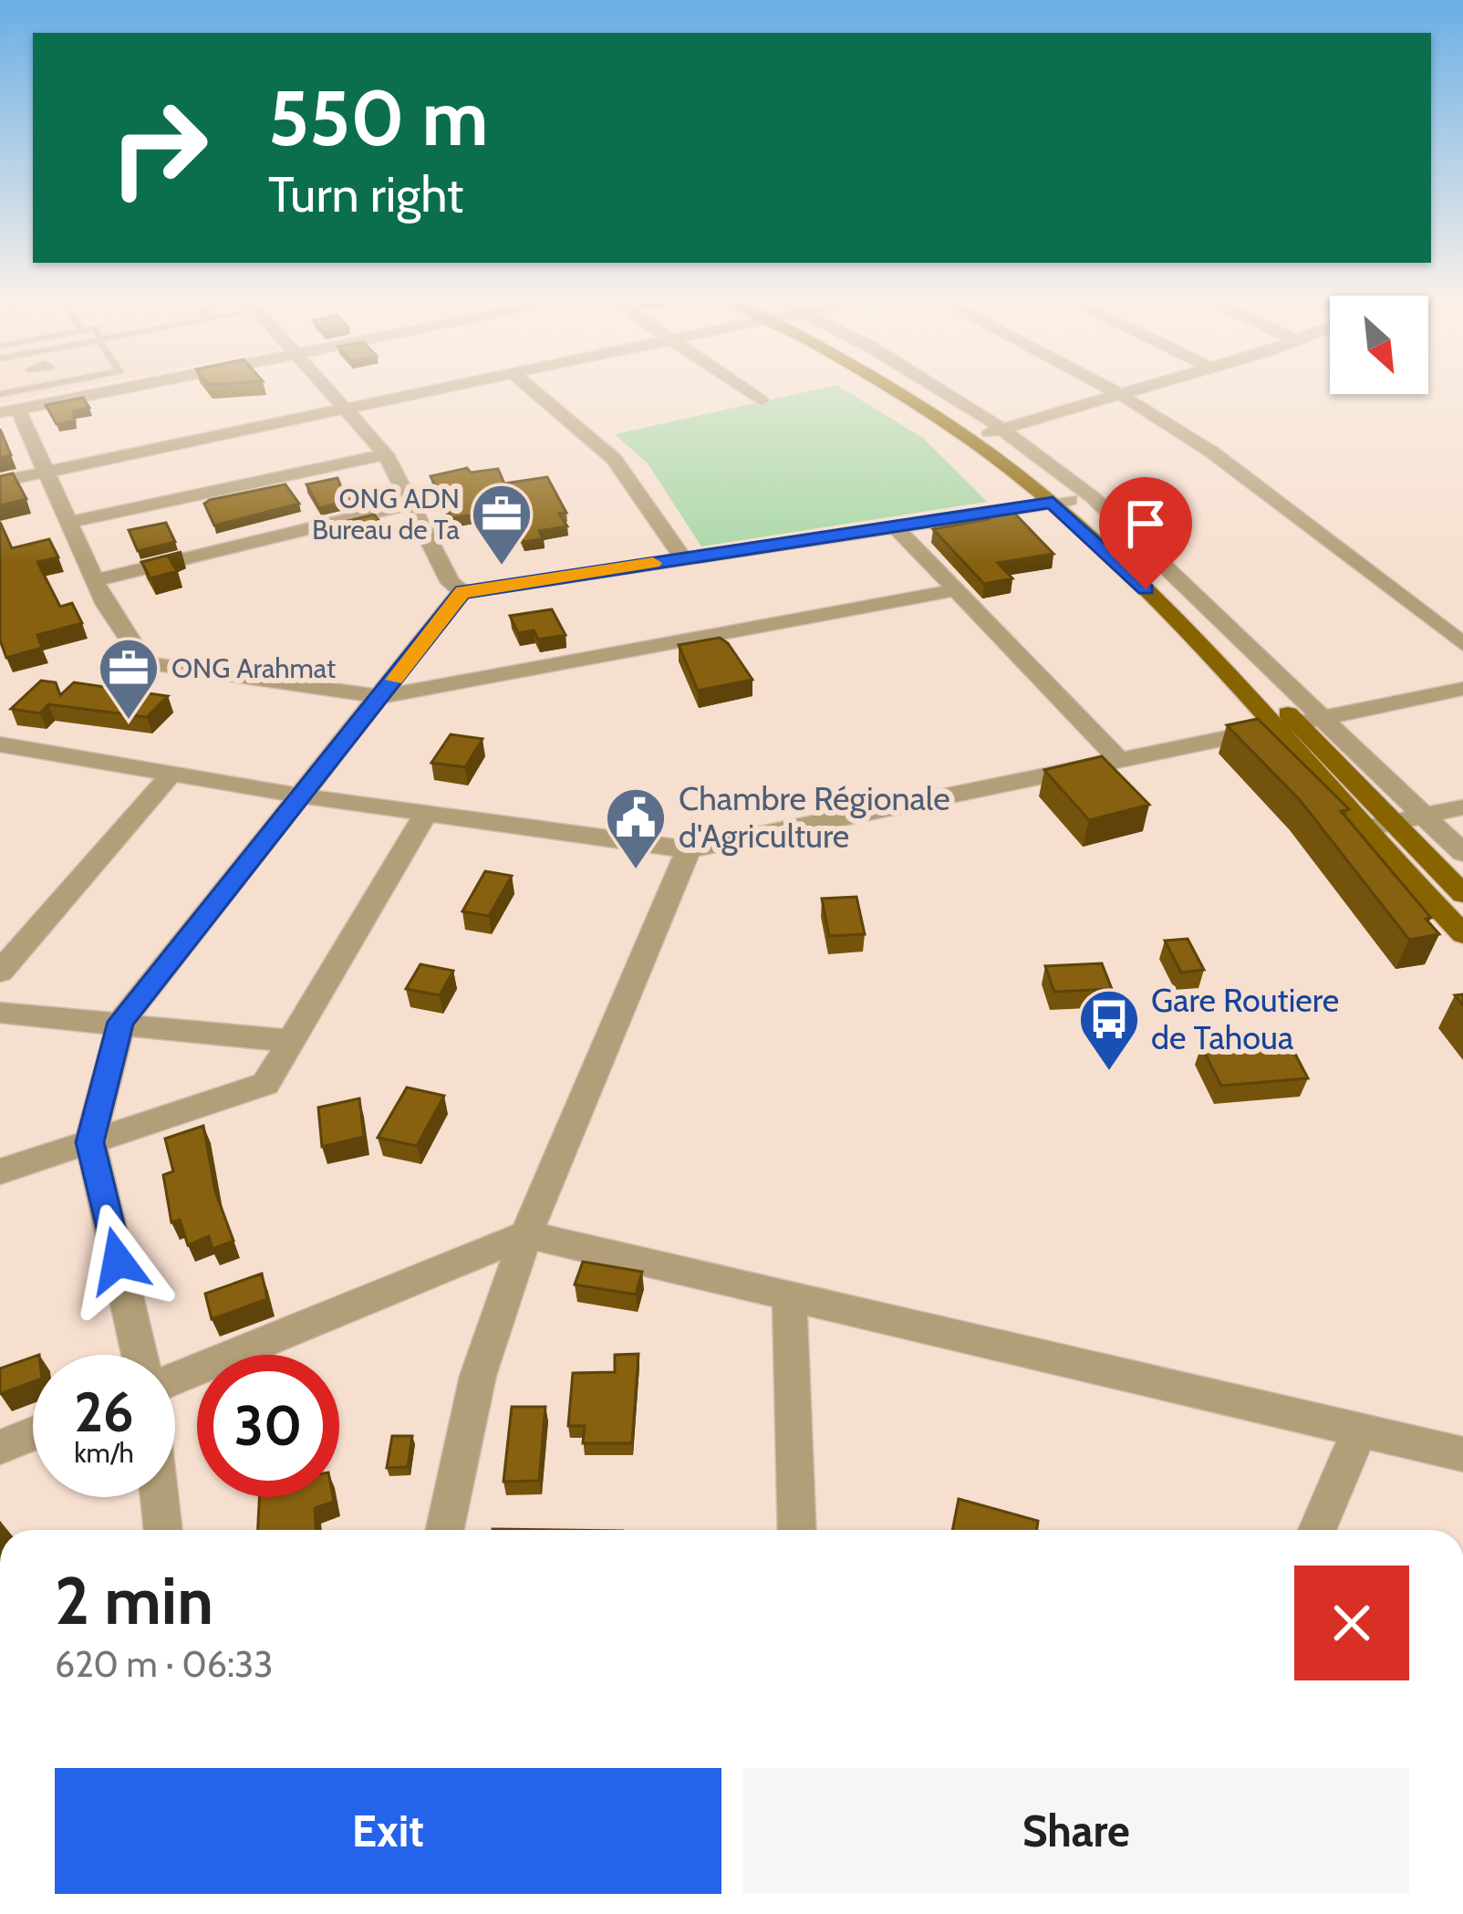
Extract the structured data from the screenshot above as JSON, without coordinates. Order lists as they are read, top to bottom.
{
  "places": {
    "office": ["ONG ADN Bureau de Ta", "ONG Arahmat"],
    "public building": ["Chambre Régionale d'Agriculture"],
    "bus stop": ["Gare Routiere de Tahoua"]
  },
  "north": "bottom right",
  "page": {
    "turn": ["550 m", "Turn right"],
    "speed": "26 km/h",
    "limit": "30",
    "heading": ["2 min", "620 m · 06:33"],
    "buttons": ["Exit", "Share"]
  }
}
